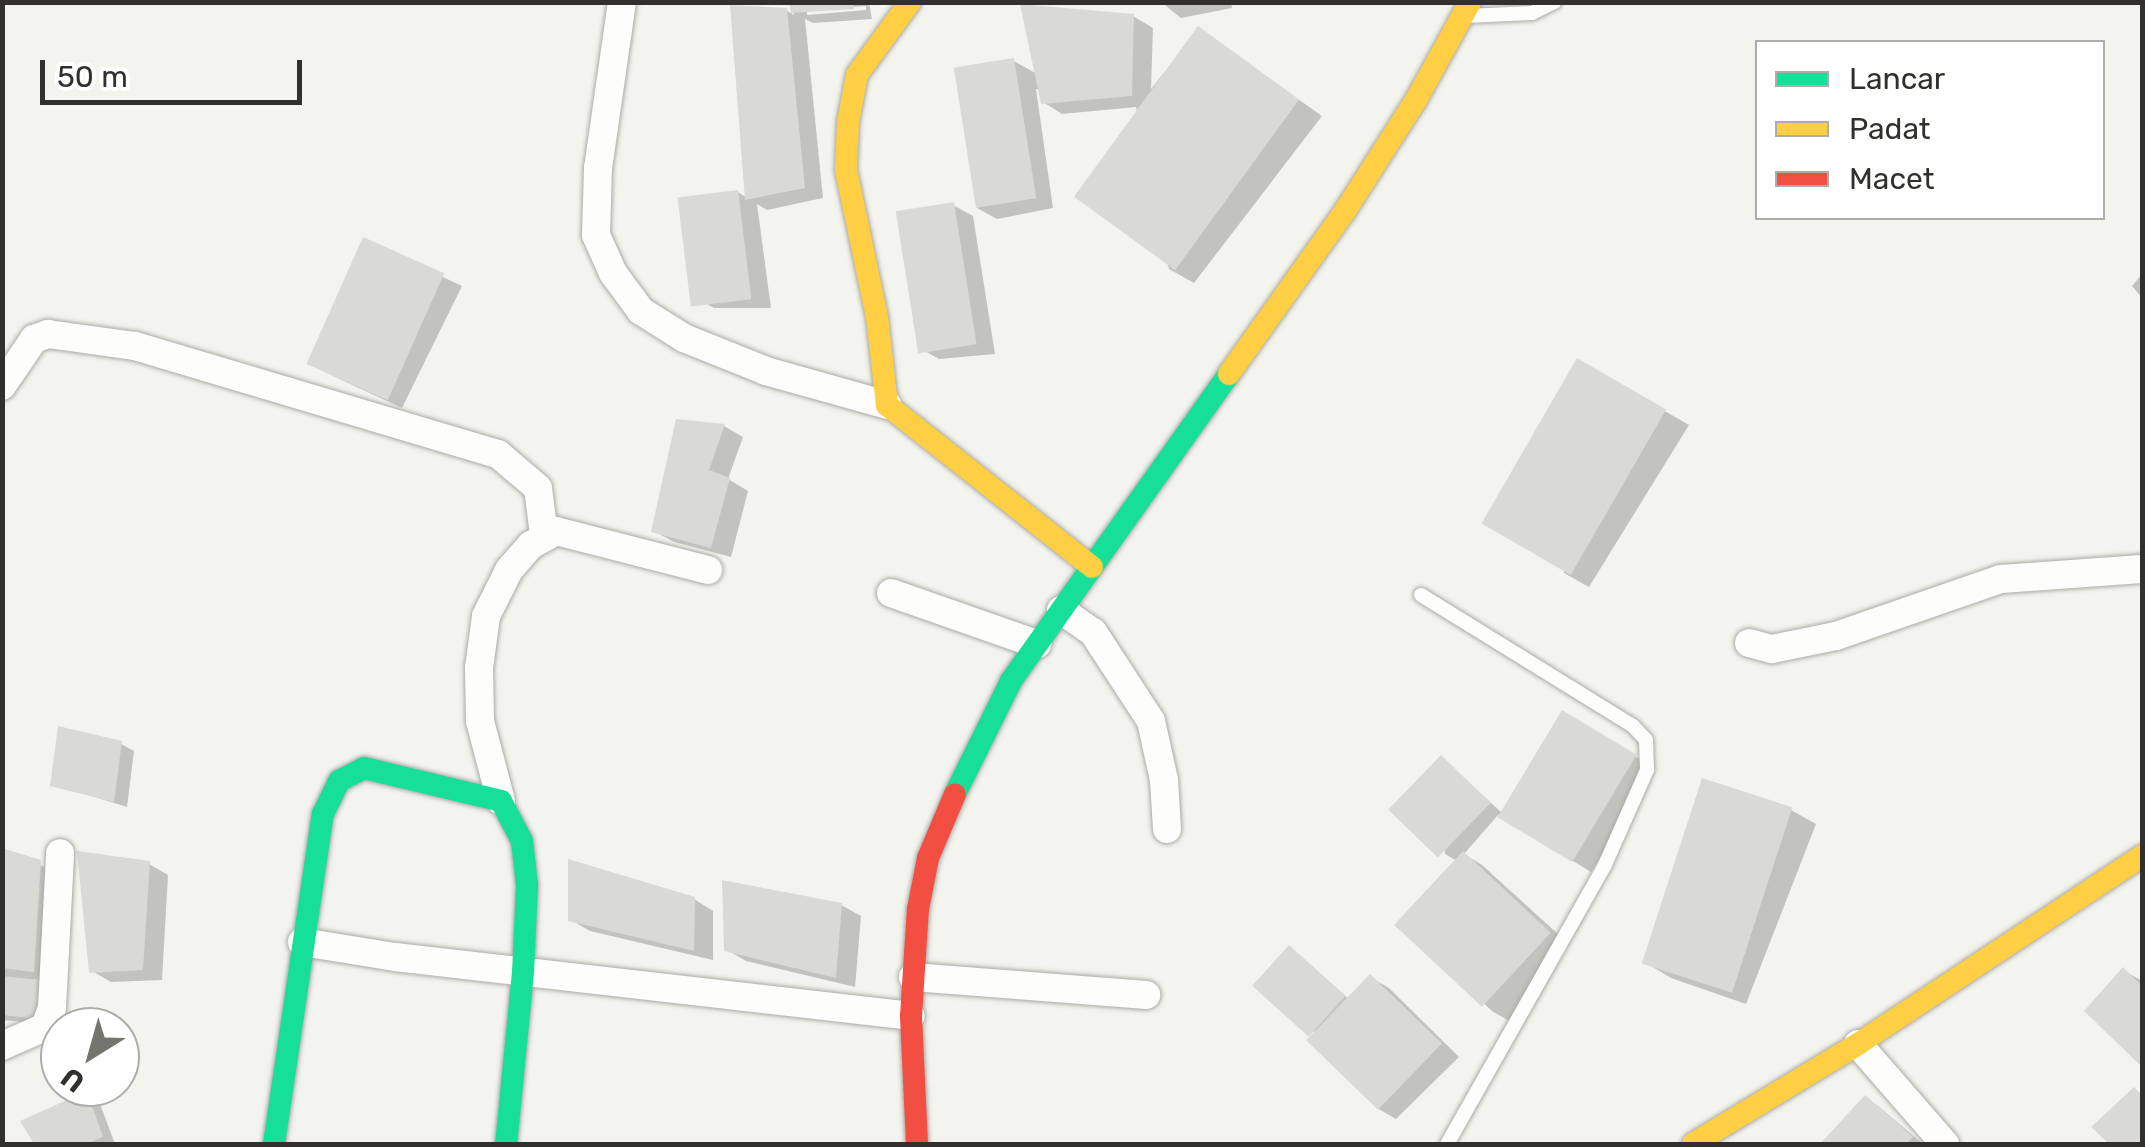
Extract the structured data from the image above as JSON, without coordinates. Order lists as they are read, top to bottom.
{
  "legend": ["Lancar", "Padat", "Macet"],
  "scale_bar": "50 m",
  "north": "bottom left"
}
